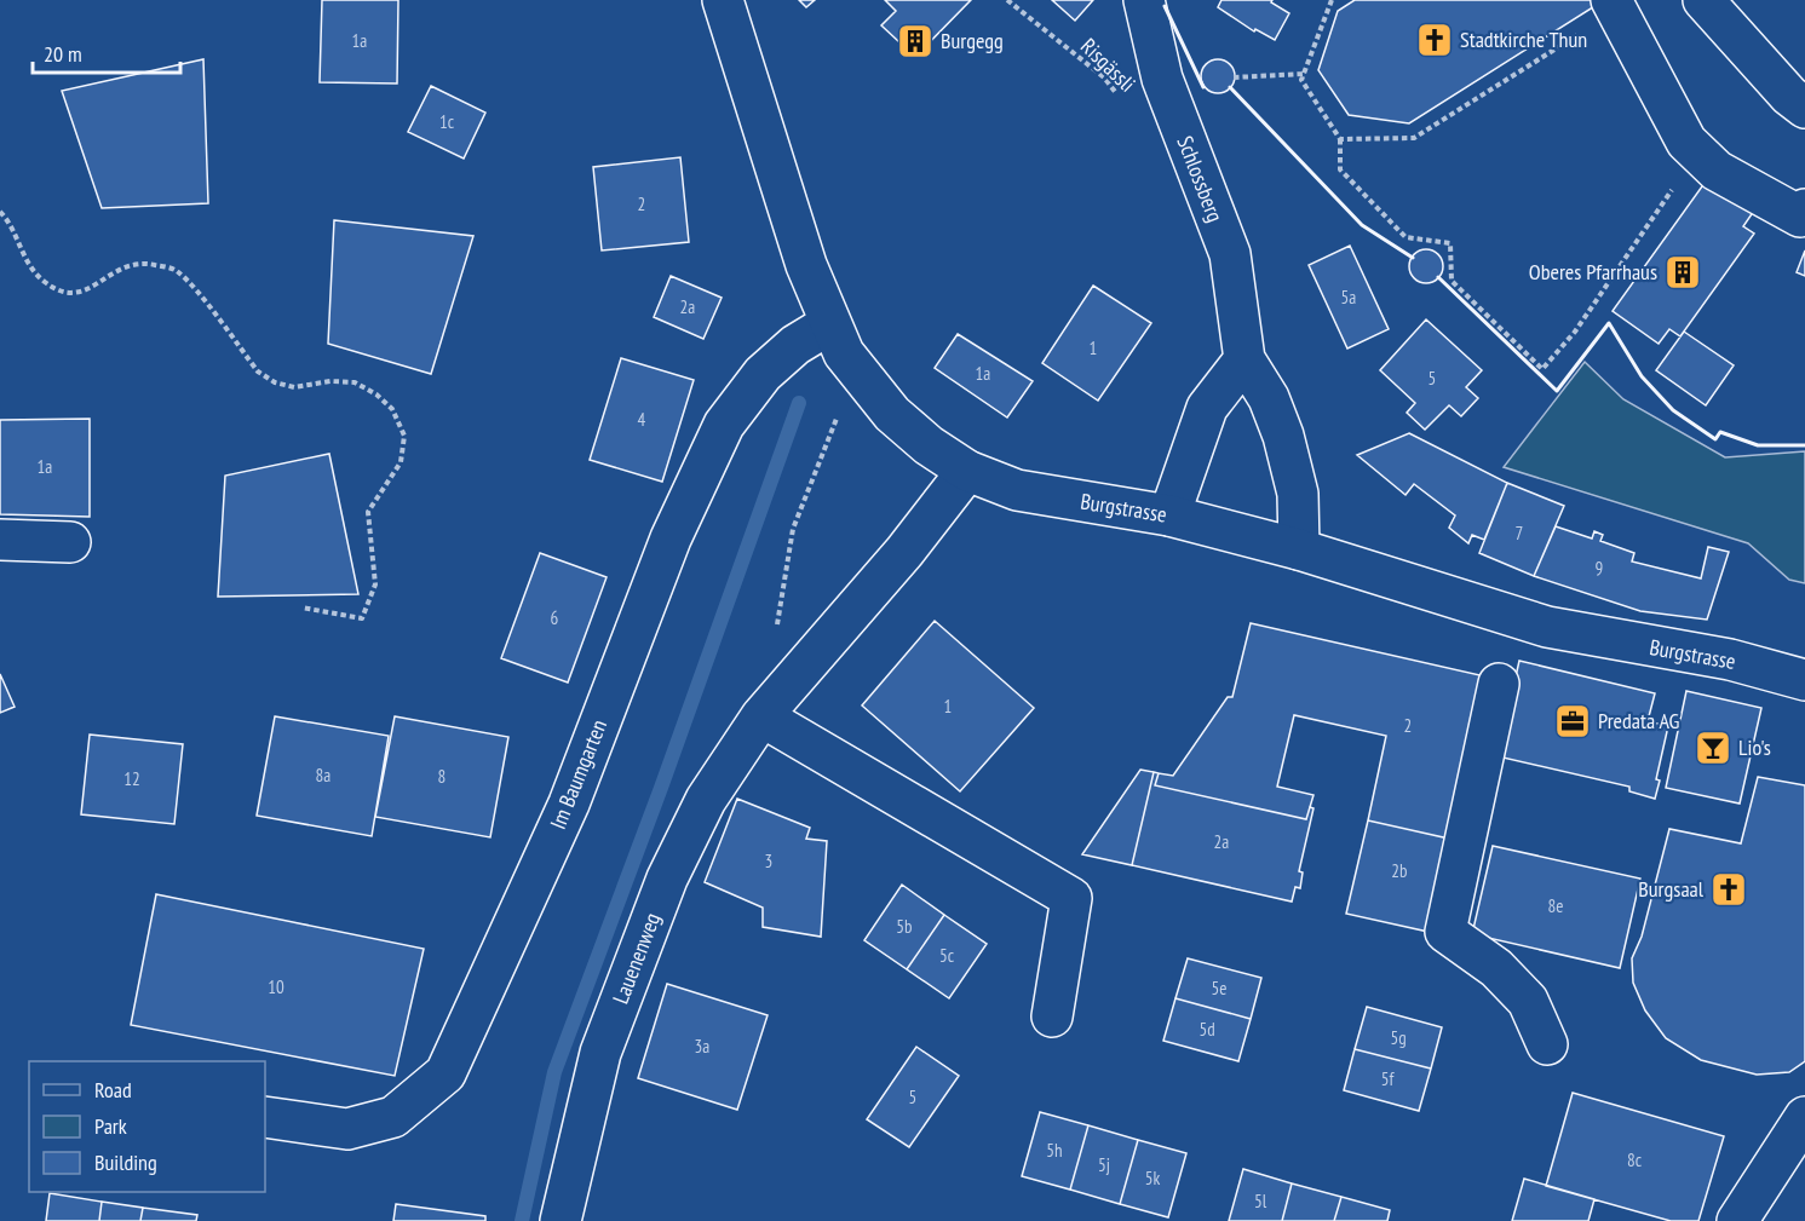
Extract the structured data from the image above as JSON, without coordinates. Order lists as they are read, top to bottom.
{
  "streets": {
    "street": [
      "Schlossberg",
      "Burgstrasse",
      "Im Baumgarten",
      "Lauenenweg"
    ],
    "path": ["Risgässli"]
  },
  "crossings": [
    ["Schlossberg", "Burgstrasse"],
    ["Burgstrasse", "Im Baumgarten"],
    ["Burgstrasse", "Lauenenweg"]
  ],
  "places": {
    "church": ["Stadtkirche Thun", "Burgsaal"],
    "building": ["Burgegg", "Oberes Pfarrhaus"],
    "office": ["Predata AG"],
    "bar": ["Lio's"]
  },
  "house_numbers": [
    "1a",
    "1c",
    "2",
    "5a",
    "2a",
    "1",
    "1a",
    "5",
    "4",
    "1a",
    "7",
    "9",
    "6",
    "1",
    "2",
    "8a",
    "8",
    "12",
    "2a",
    "3",
    "2b",
    "8e",
    "5b",
    "5c",
    "10",
    "5e",
    "5d",
    "5g",
    "3a",
    "5f",
    "5",
    "5h",
    "8c",
    "5j",
    "5k",
    "5l"
  ],
  "legend": ["Road", "Park", "Building"],
  "scale_bar": "20 m"
}
